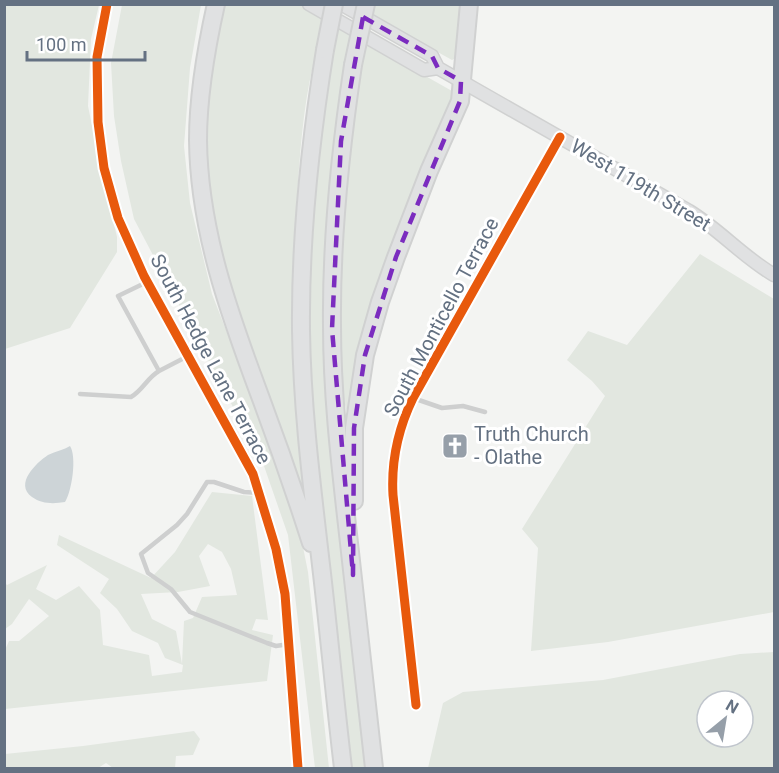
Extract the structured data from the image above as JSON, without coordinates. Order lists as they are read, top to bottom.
{
  "streets": {
    "main road": ["West 119th Street"],
    "street": ["South Monticello Terrace", "South Hedge Lane Terrace"]
  },
  "crossings": [
    ["West 119th Street", "South Monticello Terrace"]
  ],
  "places": {
    "church": ["Truth Church - Olathe"]
  },
  "scale_bar": "100 m",
  "north": "top right"
}
